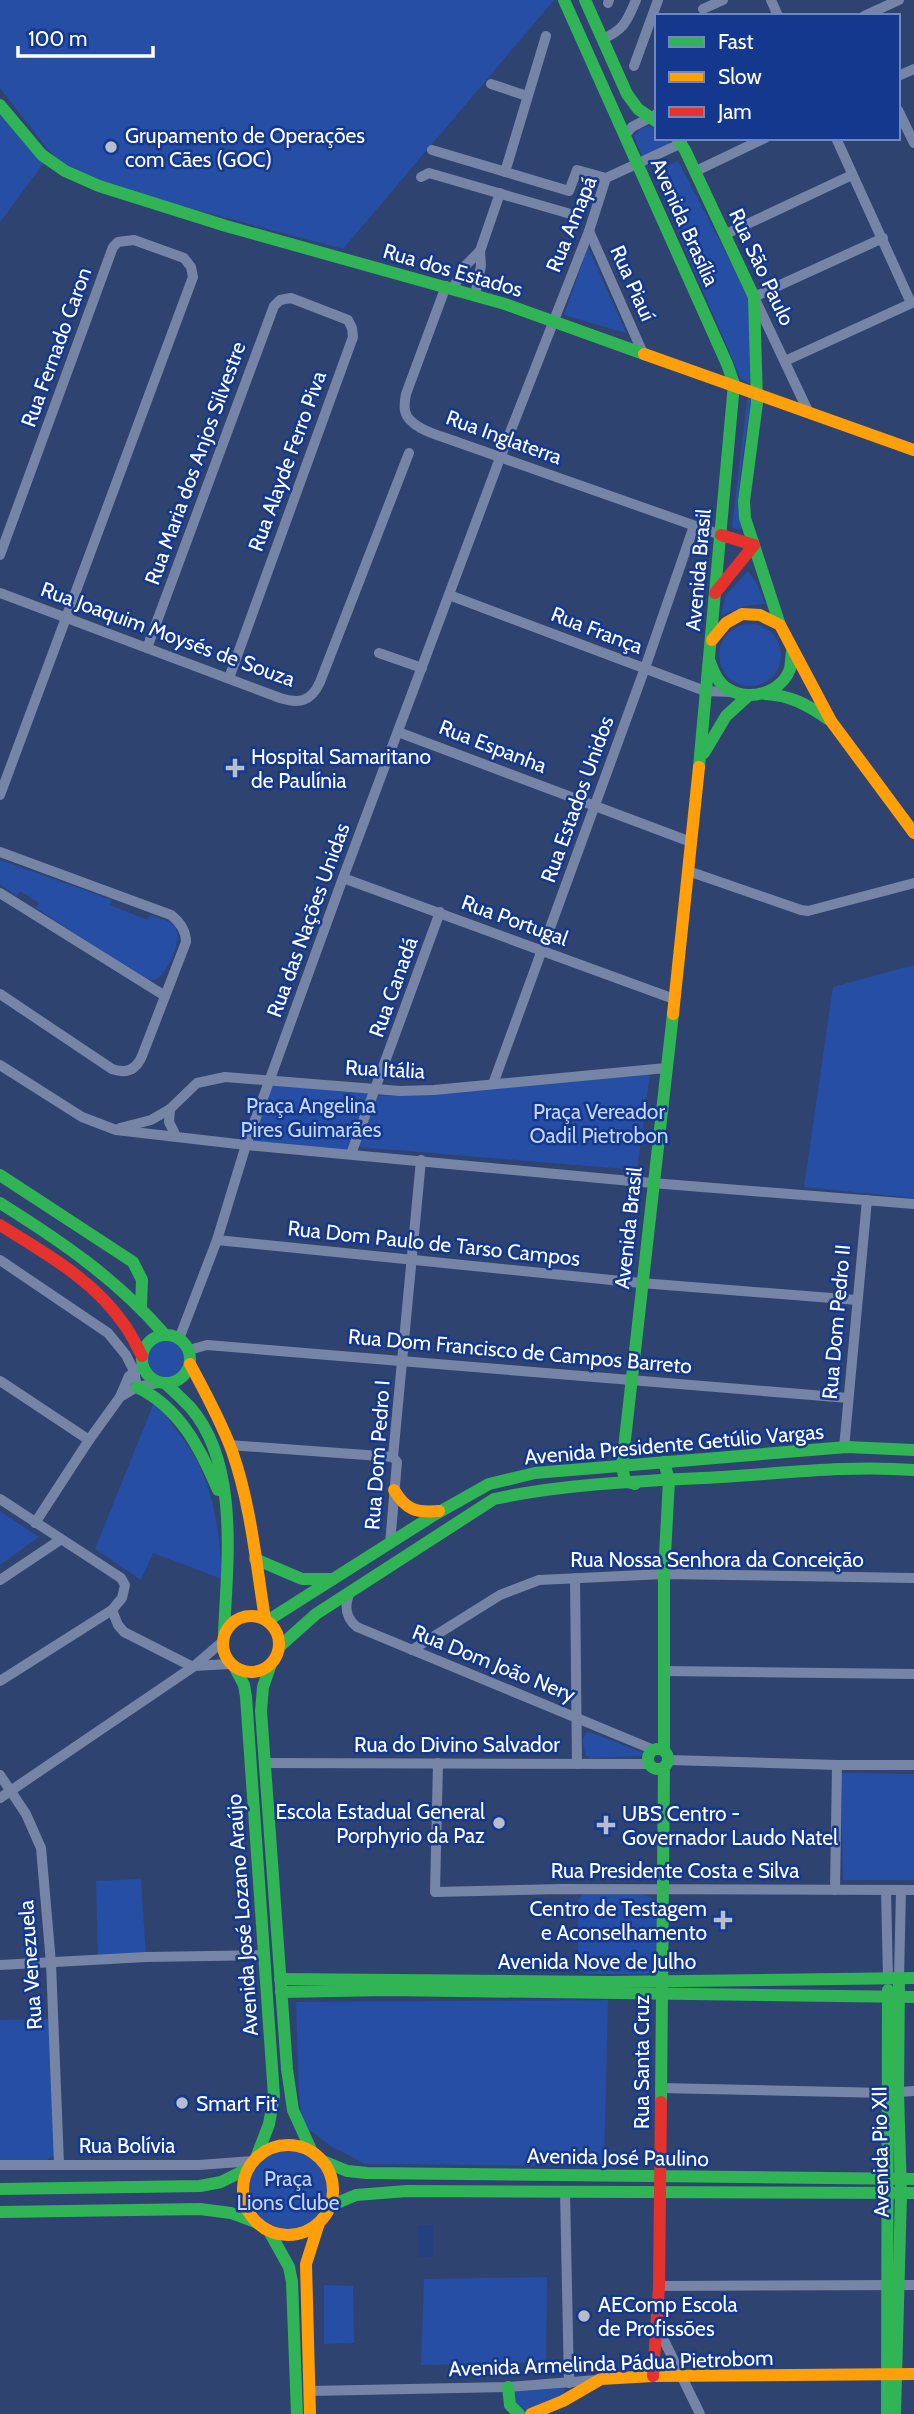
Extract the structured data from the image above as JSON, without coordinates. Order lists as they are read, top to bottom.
{
  "streets": {
    "main road": [
      "Avenida Brasília",
      "Rua São Paulo",
      "Rua dos Estados",
      "Avenida Brasil",
      "Avenida Presidente Getúlio Vargas",
      "Avenida José Lozano Araújo",
      "Avenida Nove de Julho",
      "Rua Santa Cruz",
      "Avenida Pio XII",
      "Avenida José Paulino",
      "Avenida Armelinda Pádua Pietrobom"
    ],
    "street": [
      "Rua Amapá",
      "Rua Piauí",
      "Rua Fernado Caron",
      "Rua Inglaterra",
      "Rua Alayde Ferro Piva",
      "Rua Maria dos Anjos Silvestre",
      "Rua França",
      "Rua Joaquim Moysés de Souza",
      "Rua Espanha",
      "Rua Estados Unidos",
      "Rua das Nações Unidas",
      "Rua Portugal",
      "Rua Canadá",
      "Rua Itália",
      "Rua Dom Paulo de Tarso Campos",
      "Rua Dom Pedro II",
      "Rua Dom Francisco de Campos Barreto",
      "Rua Dom Pedro I",
      "Rua Nossa Senhora da Conceição",
      "Rua Dom João Nery",
      "Rua do Divino Salvador",
      "Rua Presidente Costa e Silva",
      "Rua Venezuela",
      "Rua Bolívia"
    ]
  },
  "crossings": [
    ["Avenida Brasília", "Rua Amapá"],
    ["Avenida Brasília", "Rua dos Estados"],
    ["Avenida Brasília", "Avenida Brasil"],
    ["Rua Amapá", "Rua São Paulo"],
    ["Rua Amapá", "Rua dos Estados"],
    ["Rua Amapá", "Rua Piauí"],
    ["Rua Amapá", "Rua das Nações Unidas"],
    ["Rua São Paulo", "Rua dos Estados"],
    ["Rua dos Estados", "Rua Piauí"],
    ["Rua dos Estados", "Rua Inglaterra"],
    ["Rua dos Estados", "Avenida Brasil"],
    ["Rua dos Estados", "Rua das Nações Unidas"],
    ["Rua Fernado Caron", "Rua Joaquim Moysés de Souza"],
    ["Rua Inglaterra", "Avenida Brasil"],
    ["Rua Inglaterra", "Rua Estados Unidos"],
    ["Rua Inglaterra", "Rua das Nações Unidas"],
    ["Rua Alayde Ferro Piva", "Rua Maria dos Anjos Silvestre"],
    ["Rua Alayde Ferro Piva", "Rua Joaquim Moysés de Souza"],
    ["Rua Maria dos Anjos Silvestre", "Rua Joaquim Moysés de Souza"],
    ["Avenida Brasil", "Rua França"],
    ["Avenida Brasil", "Rua Espanha"],
    ["Avenida Brasil", "Rua Portugal"],
    ["Avenida Brasil", "Rua Itália"],
    ["Avenida Brasil", "Rua Dom Paulo de Tarso Campos"],
    ["Avenida Brasil", "Rua Dom Francisco de Campos Barreto"],
    ["Avenida Brasil", "Avenida Presidente Getúlio Vargas"],
    ["Rua França", "Rua Estados Unidos"],
    ["Rua França", "Rua das Nações Unidas"],
    ["Rua Espanha", "Rua Estados Unidos"],
    ["Rua Espanha", "Rua das Nações Unidas"],
    ["Rua Estados Unidos", "Rua Portugal"],
    ["Rua Estados Unidos", "Rua Itália"],
    ["Rua das Nações Unidas", "Rua Portugal"],
    ["Rua das Nações Unidas", "Rua Itália"],
    ["Rua das Nações Unidas", "Rua Dom Paulo de Tarso Campos"],
    ["Rua das Nações Unidas", "Rua Dom Francisco de Campos Barreto"],
    ["Rua Portugal", "Rua Canadá"],
    ["Rua Canadá", "Rua Itália"],
    ["Rua Dom Paulo de Tarso Campos", "Rua Dom Pedro II"],
    ["Rua Dom Paulo de Tarso Campos", "Rua Dom Pedro I"],
    ["Rua Dom Pedro II", "Rua Dom Francisco de Campos Barreto"],
    ["Rua Dom Pedro II", "Avenida Presidente Getúlio Vargas"],
    ["Rua Dom Francisco de Campos Barreto", "Rua Dom Pedro I"],
    ["Avenida Presidente Getúlio Vargas", "Rua Dom Pedro I"],
    ["Avenida Presidente Getúlio Vargas", "Rua Dom João Nery"],
    ["Avenida Presidente Getúlio Vargas", "Avenida José Lozano Araújo"],
    ["Rua Nossa Senhora da Conceição", "Rua Dom João Nery"],
    ["Rua Dom João Nery", "Rua do Divino Salvador"],
    ["Rua Dom João Nery", "Rua Santa Cruz"],
    ["Rua do Divino Salvador", "Rua Presidente Costa e Silva"],
    ["Rua do Divino Salvador", "Avenida José Lozano Araújo"],
    ["Rua do Divino Salvador", "Rua Santa Cruz"],
    ["Rua Presidente Costa e Silva", "Rua Santa Cruz"],
    ["Rua Presidente Costa e Silva", "Avenida Pio XII"],
    ["Avenida José Lozano Araújo", "Avenida Nove de Julho"],
    ["Avenida José Lozano Araújo", "Rua Bolívia"],
    ["Avenida José Lozano Araújo", "Avenida José Paulino"],
    ["Avenida Nove de Julho", "Rua Santa Cruz"],
    ["Avenida Nove de Julho", "Avenida Pio XII"],
    ["Rua Venezuela", "Rua Bolívia"],
    ["Rua Santa Cruz", "Avenida José Paulino"],
    ["Rua Santa Cruz", "Avenida Armelinda Pádua Pietrobom"],
    ["Rua Bolívia", "Avenida José Paulino"],
    ["Avenida Pio XII", "Avenida José Paulino"],
    ["Avenida Pio XII", "Avenida Armelinda Pádua Pietrobom"]
  ],
  "parks": ["Praça Angelina Pires Guimarães", "Praça Vereador Oadil Pietrobon", "Praça Lions Clube"],
  "places": {
    "other": [
      "Grupamento de Operações com Cães (GOC)",
      "Escola Estadual General Porphyrio da Paz",
      "Smart Fit",
      "AEComp Escola de Profissões"
    ],
    "health": ["Hospital Samaritano de Paulínia", "UBS Centro - Governador Laudo Natel", "Centro de Testagem e Aconselhamento"]
  },
  "legend": ["Fast", "Slow", "Jam"],
  "scale_bar": "100 m"
}
